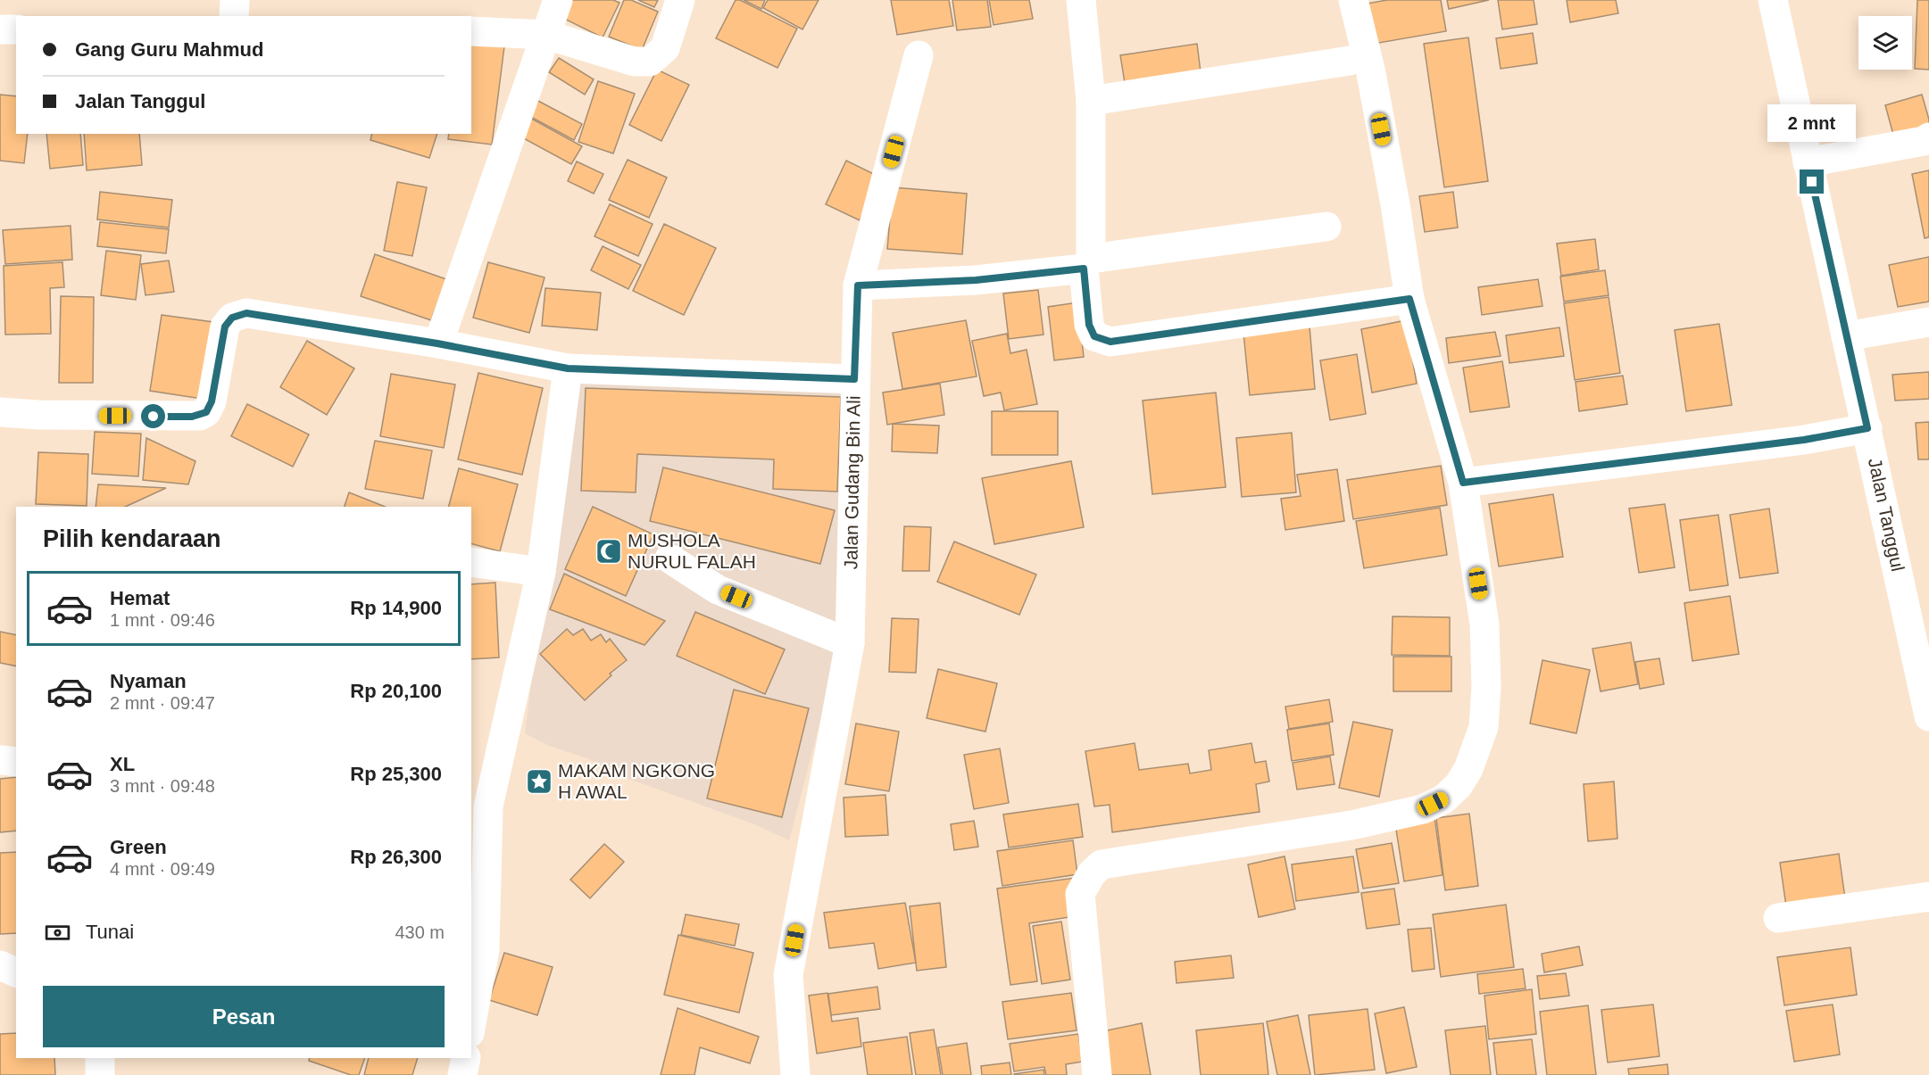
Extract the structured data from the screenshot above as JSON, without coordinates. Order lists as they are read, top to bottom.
{
  "streets": {
    "street": ["Jalan Gudang Bin Ali", "Jalan Tanggul"]
  },
  "places": {
    "mosque": ["MUSHOLA NURUL FALAH"],
    "place": ["MAKAM NGKONG H AWAL"]
  },
  "page": {
    "banner": ["Gang Guru Mahmud", "Jalan Tanggul"],
    "bubble": "2 mnt",
    "heading": "Pilih kendaraan",
    "list": [
      {
        "name": "Hemat",
        "note": "1 mnt · 09:46",
        "value": "Rp 14,900"
      },
      {
        "name": "Nyaman",
        "note": "2 mnt · 09:47",
        "value": "Rp 20,100"
      },
      {
        "name": "XL",
        "note": "3 mnt · 09:48",
        "value": "Rp 25,300"
      },
      {
        "name": "Green",
        "note": "4 mnt · 09:49",
        "value": "Rp 26,300"
      }
    ],
    "pay": ["Tunai", "430 m"],
    "buttons": "Pesan"
  }
}
